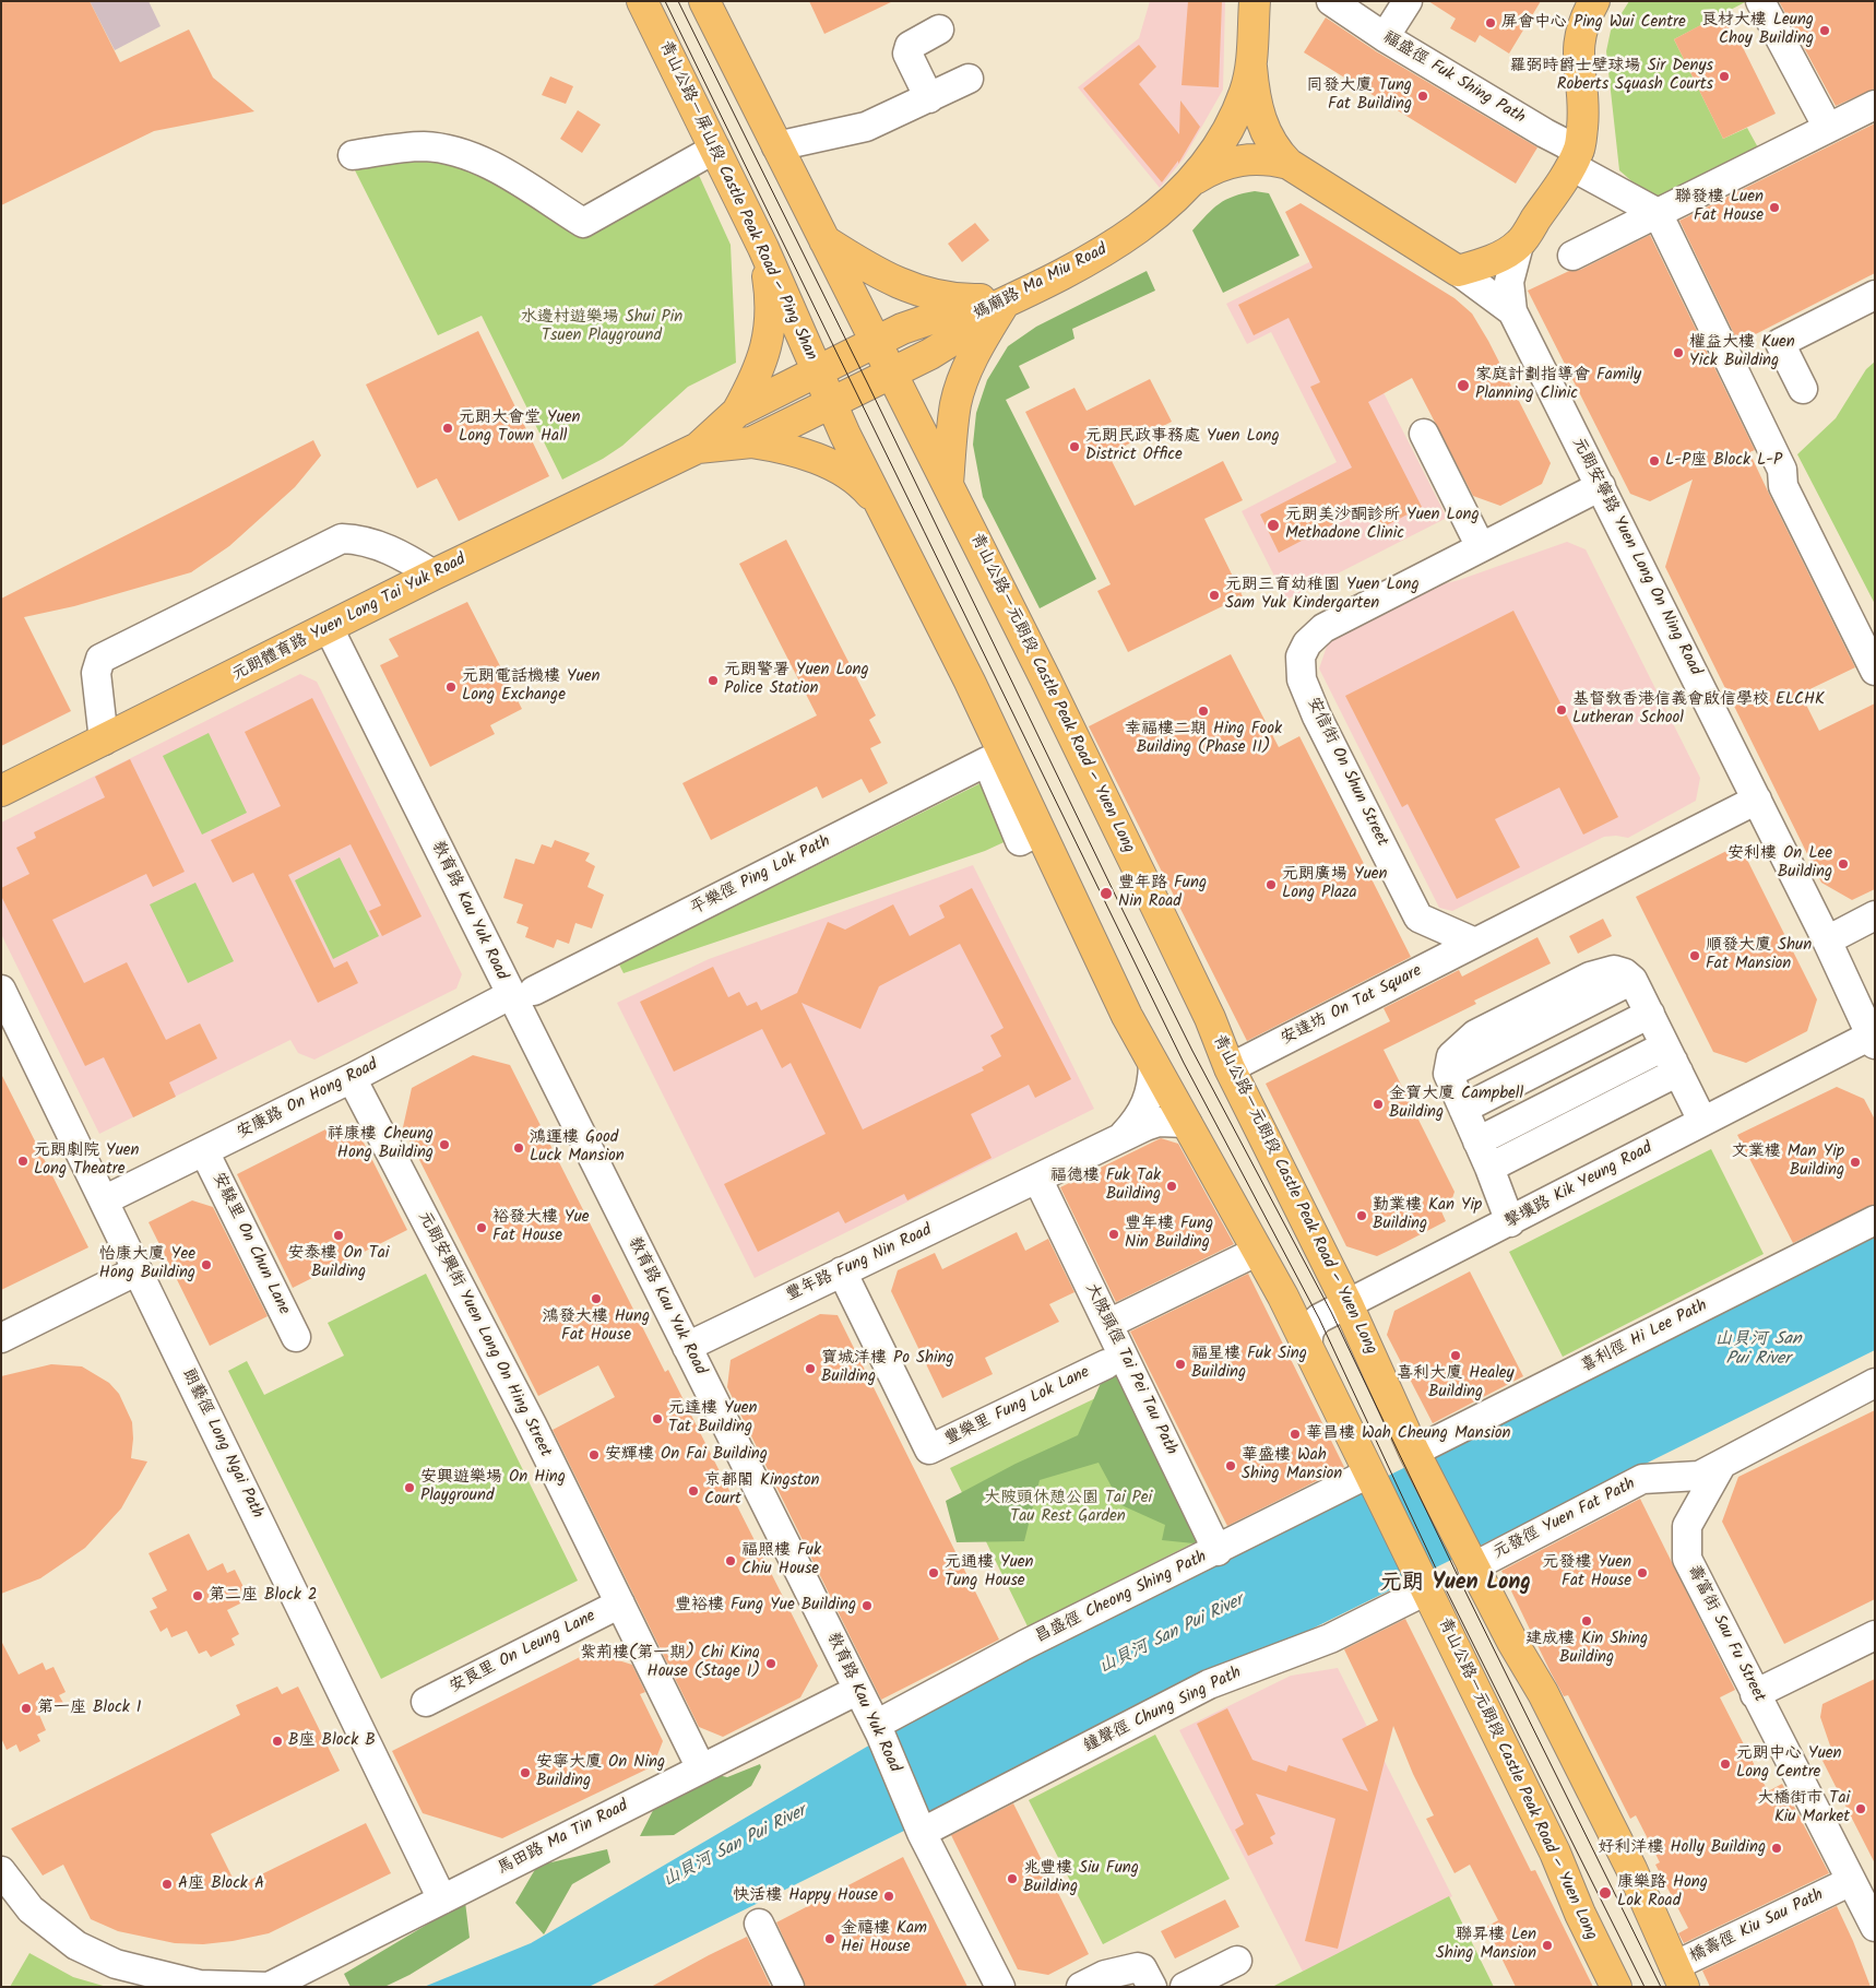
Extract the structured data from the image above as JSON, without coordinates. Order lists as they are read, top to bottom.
{
  "streets": {
    "main road": [
      "青山公路－屏山段 Castle Peak Road – Ping Shan",
      "媽廟路 Ma Miu Road",
      "元朗安寧路 Yuen Long On Ning Road",
      "元朗體育路 Yuen Long Tai Yuk Road",
      "青山公路－元朗段 Castle Peak Road – Yuen Long"
    ],
    "street": [
      "福盛徑 Fuk Shing Path",
      "安信街 On Shun Street",
      "平樂徑 Ping Lok Path",
      "教育路 Kau Yuk Road",
      "安達坊 On Tat Square",
      "安康路 On Hong Road",
      "擊壤路 Kik Yeung Road",
      "安駿里 On Chun Lane",
      "豐年路 Fung Nin Road",
      "元朗安興街 Yuen Long On Hing Street",
      "喜利徑 Hi Lee Path",
      "大陂頭徑 Tai Pei Tau Path",
      "豐樂里 Fung Lok Lane",
      "朗藝徑 Long Ngai Path",
      "元發徑 Yuen Fat Path",
      "昌盛徑 Cheong Shing Path",
      "壽富街 Sau Fu Street",
      "安良里 On Leung Lane",
      "鐘聲徑 Chung Sing Path",
      "馬田路 Ma Tin Road",
      "橋壽徑 Kiu Sau Path"
    ]
  },
  "crossings": [
    ["青山公路－屏山段 Castle Peak Road – Ping Shan", "元朗體育路 Yuen Long Tai Yuk Road"],
    ["青山公路－屏山段 Castle Peak Road – Ping Shan", "青山公路－元朗段 Castle Peak Road – Yuen Long"],
    ["媽廟路 Ma Miu Road", "元朗安寧路 Yuen Long On Ning Road"],
    ["媽廟路 Ma Miu Road", "元朗體育路 Yuen Long Tai Yuk Road"],
    ["元朗安寧路 Yuen Long On Ning Road", "安信街 On Shun Street"],
    ["元朗安寧路 Yuen Long On Ning Road", "擊壤路 Kik Yeung Road"],
    ["元朗體育路 Yuen Long Tai Yuk Road", "青山公路－元朗段 Castle Peak Road – Yuen Long"],
    ["元朗體育路 Yuen Long Tai Yuk Road", "教育路 Kau Yuk Road"],
    ["青山公路－元朗段 Castle Peak Road – Yuen Long", "平樂徑 Ping Lok Path"],
    ["青山公路－元朗段 Castle Peak Road – Yuen Long", "安達坊 On Tat Square"],
    ["青山公路－元朗段 Castle Peak Road – Yuen Long", "擊壤路 Kik Yeung Road"],
    ["青山公路－元朗段 Castle Peak Road – Yuen Long", "豐年路 Fung Nin Road"],
    ["青山公路－元朗段 Castle Peak Road – Yuen Long", "喜利徑 Hi Lee Path"],
    ["青山公路－元朗段 Castle Peak Road – Yuen Long", "元發徑 Yuen Fat Path"],
    ["青山公路－元朗段 Castle Peak Road – Yuen Long", "昌盛徑 Cheong Shing Path"],
    ["青山公路－元朗段 Castle Peak Road – Yuen Long", "鐘聲徑 Chung Sing Path"],
    ["青山公路－元朗段 Castle Peak Road – Yuen Long", "橋壽徑 Kiu Sau Path"],
    ["安信街 On Shun Street", "安達坊 On Tat Square"],
    ["平樂徑 Ping Lok Path", "教育路 Kau Yuk Road"],
    ["平樂徑 Ping Lok Path", "安康路 On Hong Road"],
    ["教育路 Kau Yuk Road", "安康路 On Hong Road"],
    ["教育路 Kau Yuk Road", "豐年路 Fung Nin Road"],
    ["教育路 Kau Yuk Road", "昌盛徑 Cheong Shing Path"],
    ["教育路 Kau Yuk Road", "鐘聲徑 Chung Sing Path"],
    ["教育路 Kau Yuk Road", "馬田路 Ma Tin Road"],
    ["安康路 On Hong Road", "安駿里 On Chun Lane"],
    ["安康路 On Hong Road", "元朗安興街 Yuen Long On Hing Street"],
    ["安康路 On Hong Road", "朗藝徑 Long Ngai Path"],
    ["豐年路 Fung Nin Road", "豐樂里 Fung Lok Lane"],
    ["元朗安興街 Yuen Long On Hing Street", "安良里 On Leung Lane"],
    ["元朗安興街 Yuen Long On Hing Street", "馬田路 Ma Tin Road"],
    ["大陂頭徑 Tai Pei Tau Path", "昌盛徑 Cheong Shing Path"],
    ["朗藝徑 Long Ngai Path", "馬田路 Ma Tin Road"],
    ["元發徑 Yuen Fat Path", "壽富街 Sau Fu Street"]
  ],
  "districts": ["元朗 Yuen Long"],
  "water": ["山貝河 San Pui River"],
  "parks": ["水邊村遊樂場 Shui Pin Tsuen Playground", "大陂頭休憩公園 Tai Pei Tau Rest Garden"],
  "places": [
    "屏會中心 Ping Wui Centre",
    "良材大樓 Leung Choy Building",
    "羅弼時爵士壁球場 Sir Denys Roberts Squash Courts",
    "同發大廈 Tung Fat Building",
    "聯發樓 Luen Fat House",
    "權益大樓 Kuen Yick Building",
    "家庭計劃指導會 Family Planning Clinic",
    "元朗大會堂 Yuen Long Town Hall",
    "元朗民政事務處 Yuen Long District Office",
    "L-P座 Block L-P",
    "元朗美沙酮診所 Yuen Long Methadone Clinic",
    "元朗三育幼稚園 Yuen Long Sam Yuk Kindergarten",
    "元朗警署 Yuen Long Police Station",
    "元朗電話機樓 Yuen Long Exchange",
    "基督教香港信義會啟信學校 ELCHK Lutheran School",
    "幸福樓二期 Hing Fook Building (Phase II)",
    "安利樓 On Lee Building",
    "元朗廣場 Yuen Long Plaza",
    "豐年路 Fung Nin Road",
    "順發大廈 Shun Fat Mansion",
    "金寶大廈 Campbell Building",
    "祥康樓 Cheung Hong Building",
    "鴻運樓 Good Luck Mansion",
    "元朗劇院 Yuen Long Theatre",
    "文業樓 Man Yip Building",
    "福德樓 Fuk Tak Building",
    "勤業樓 Kan Yip Building",
    "裕發大樓 Yue Fat House",
    "豐年樓 Fung Nin Building",
    "安泰樓 On Tai Building",
    "怡康大廈 Yee Hong Building",
    "鴻發大樓 Hung Fat House",
    "喜利大廈 Healey Building",
    "福星樓 Fuk Sing Building",
    "寶城洋樓 Po Shing Building",
    "元達樓 Yuen Tat Building",
    "華昌樓 Wah Cheung Mansion",
    "安輝樓 On Fai Building",
    "華盛樓 Wah Shing Mansion",
    "安興遊樂場 On Hing Playground",
    "京都閣 Kingston Court",
    "福照樓 Fuk Chiu House",
    "元通樓 Yuen Tung House",
    "元發樓 Yuen Fat House",
    "第二座 Block 2",
    "豐裕樓 Fung Yue Building",
    "建成樓 Kin Shing Building",
    "紫荊樓(第一期) Chi King House (Stage I)",
    "第一座 Block 1",
    "B座 Block B",
    "元朗中心 Yuen Long Centre",
    "安寧大廈 On Ning Building",
    "大橋街市 Tai Kiu Market",
    "好利洋樓 Holly Building",
    "兆豐樓 Siu Fung Building",
    "A座 Block A",
    "康樂路 Hong Lok Road",
    "快活樓 Happy House",
    "金禧樓 Kam Hei House",
    "聯昇樓 Len Shing Mansion"
  ]
}
